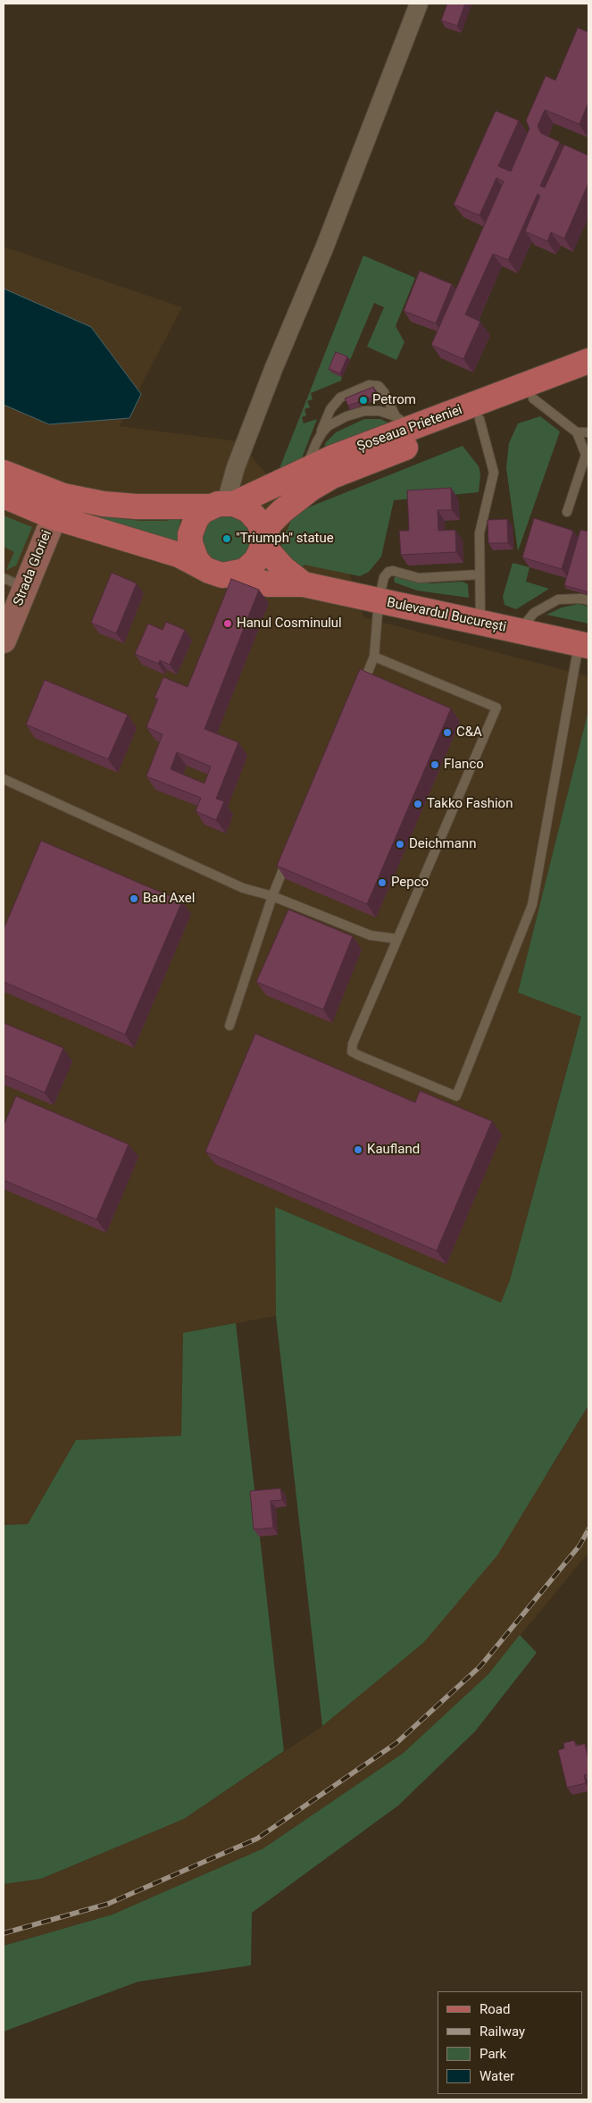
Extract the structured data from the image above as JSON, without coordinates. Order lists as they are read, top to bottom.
{
  "streets": {
    "main road": ["Șoseaua Prieteniei", "Strada Gloriei", "Bulevardul București"]
  },
  "places": [
    "Petrom",
    "\"Triumph\" statue",
    "Hanul Cosminulul",
    "C&A",
    "Flanco",
    "Takko Fashion",
    "Deichmann",
    "Pepco",
    "Bad Axel",
    "Kaufland"
  ],
  "legend": [
    "Road",
    "Railway",
    "Park",
    "Water"
  ]
}
